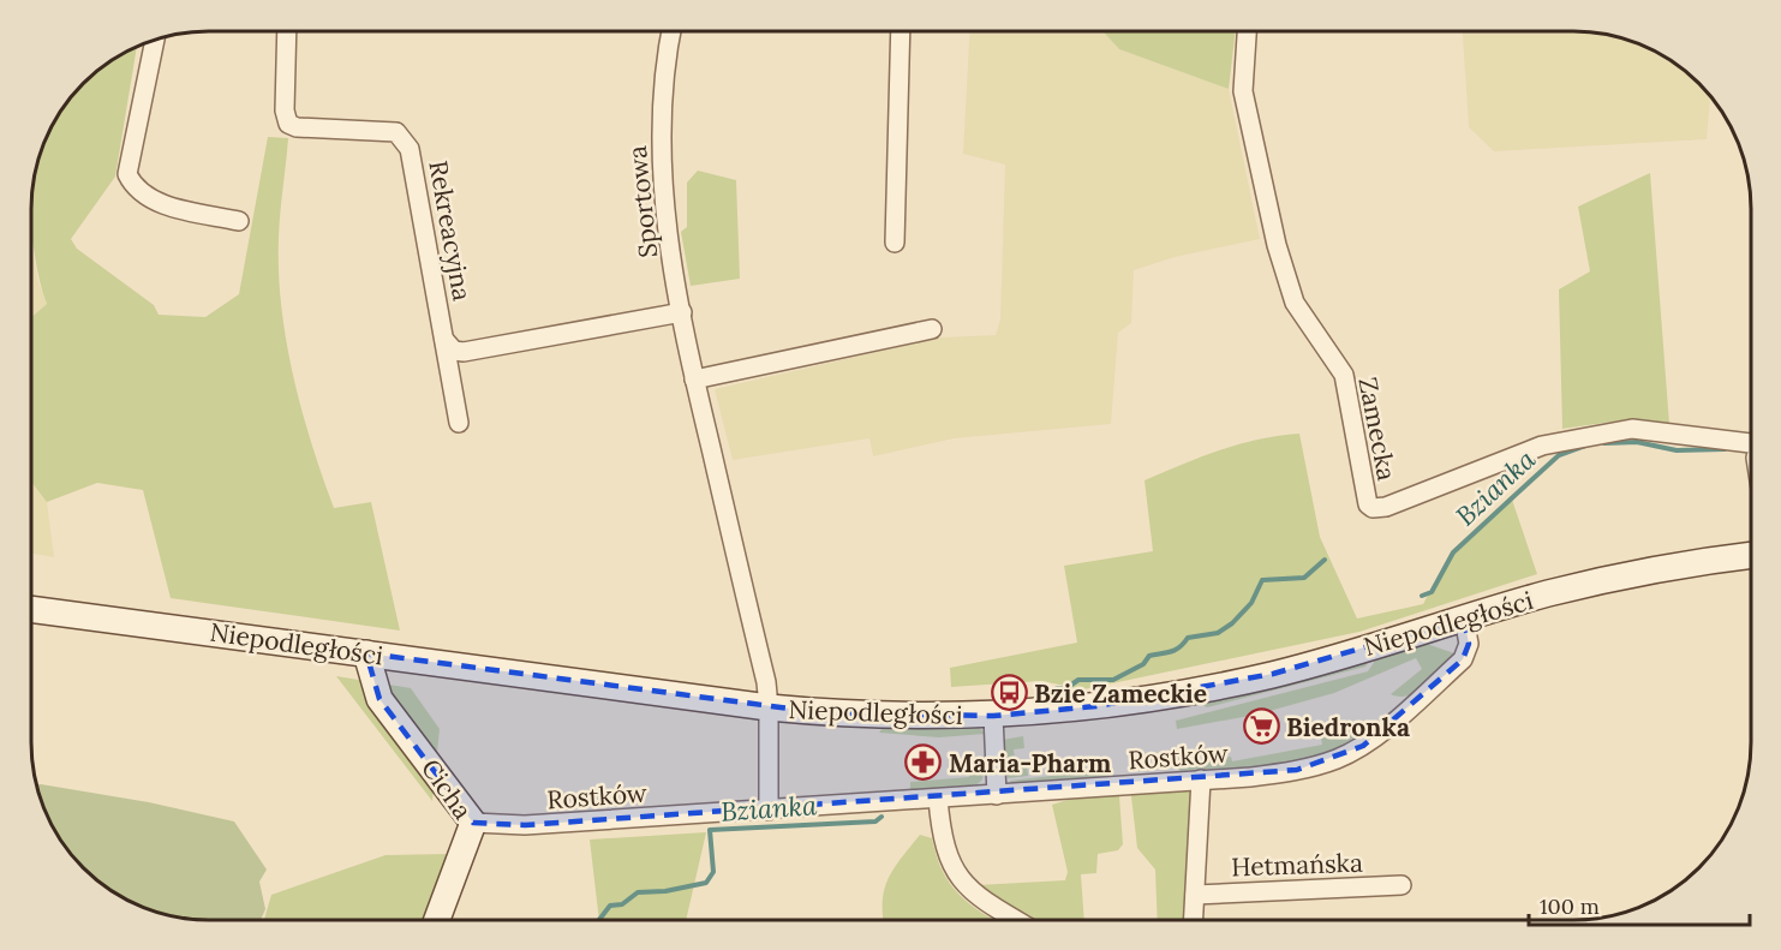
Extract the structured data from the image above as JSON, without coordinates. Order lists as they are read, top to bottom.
{
  "streets": {
    "street": [
      "Sportowa",
      "Rekreacyjna",
      "Zamecka",
      "Niepodległości",
      "Rostków",
      "Cicha",
      "Hetmańska"
    ]
  },
  "crossings": [
    ["Sportowa", "Rekreacyjna"],
    ["Sportowa", "Niepodległości"],
    ["Sportowa", "Rostków"],
    ["Niepodległości", "Rostków"],
    ["Niepodległości", "Cicha"],
    ["Rostków", "Cicha"],
    ["Rostków", "Hetmańska"]
  ],
  "water": ["Bzianka"],
  "places": {
    "bus stop": ["Bzie Zameckie"],
    "supermarket": ["Biedronka"],
    "pharmacy": ["Maria-Pharm"]
  },
  "scale_bar": "100 m"
}
